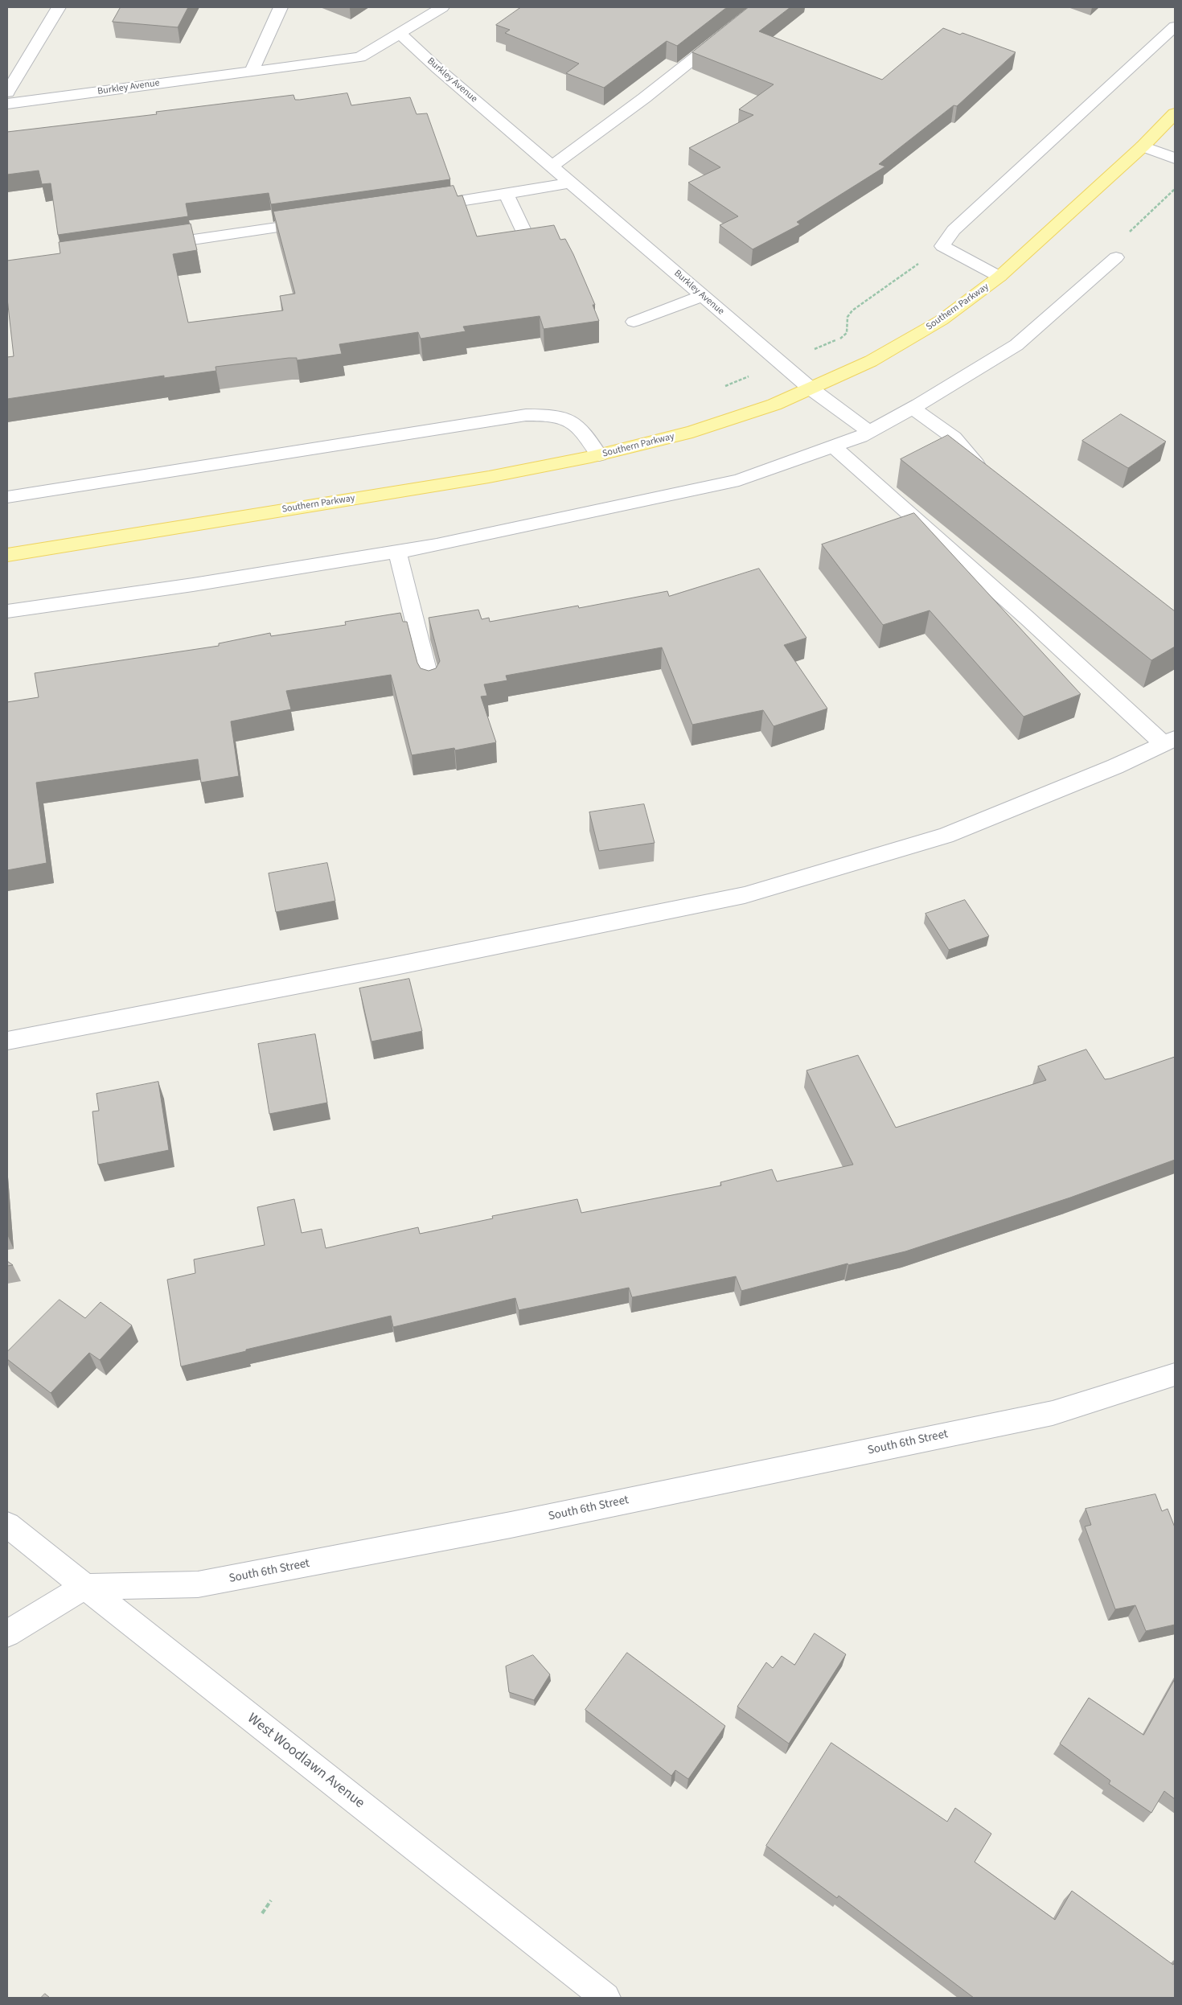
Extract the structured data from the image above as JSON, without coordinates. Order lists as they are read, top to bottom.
{
  "streets": {
    "main road": ["Southern Parkway"],
    "street": ["Burkley Avenue", "South 6th Street", "West Woodlawn Avenue"]
  },
  "crossings": [
    ["Burkley Avenue", "Southern Parkway"],
    ["South 6th Street", "West Woodlawn Avenue"]
  ]
}
